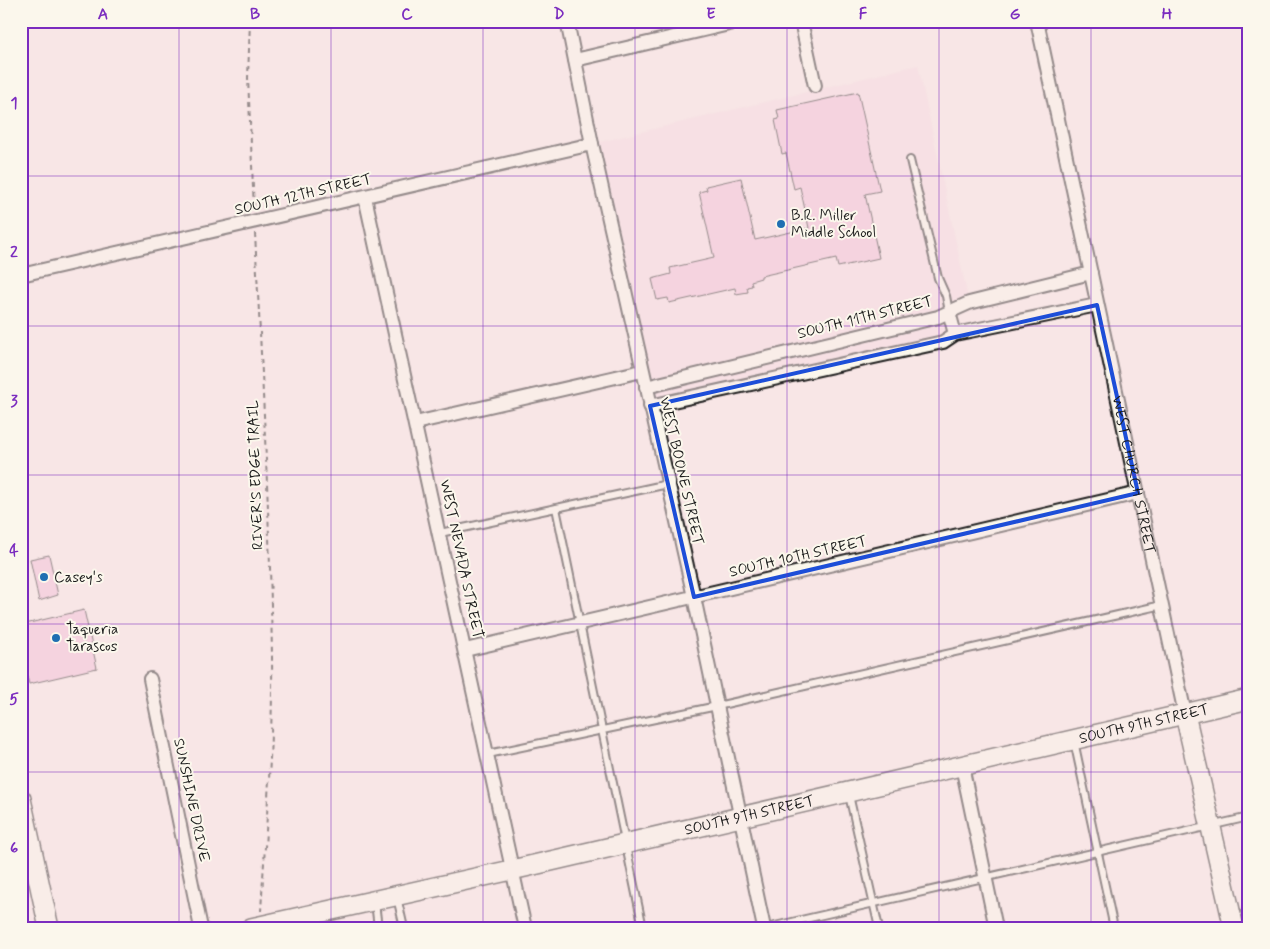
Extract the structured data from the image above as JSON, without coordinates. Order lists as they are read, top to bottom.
{
  "streets": {
    "main road": ["WEST CHURCH STREET", "SOUTH 9TH STREET"],
    "street": [
      "SOUTH 12TH STREET",
      "SOUTH 11TH STREET",
      "WEST BOONE STREET",
      "SOUTH 10TH STREET",
      "WEST NEVADA STREET",
      "SUNSHINE DRIVE"
    ],
    "path": ["RIVER'S EDGE TRAIL"]
  },
  "crossings": [
    ["SOUTH 12TH STREET", "WEST BOONE STREET"],
    ["SOUTH 12TH STREET", "RIVER'S EDGE TRAIL"],
    ["SOUTH 12TH STREET", "WEST NEVADA STREET"],
    ["SOUTH 11TH STREET", "WEST BOONE STREET"],
    ["SOUTH 11TH STREET", "WEST CHURCH STREET"],
    ["WEST BOONE STREET", "SOUTH 10TH STREET"],
    ["WEST BOONE STREET", "SOUTH 9TH STREET"],
    ["RIVER'S EDGE TRAIL", "SOUTH 9TH STREET"],
    ["WEST CHURCH STREET", "SOUTH 10TH STREET"],
    ["WEST CHURCH STREET", "SOUTH 9TH STREET"],
    ["SOUTH 10TH STREET", "WEST NEVADA STREET"],
    ["WEST NEVADA STREET", "SOUTH 9TH STREET"]
  ],
  "places": ["B.R. Miller Middle School", "Casey's", "Taqueria Tarascos"],
  "grid": {
    "columns": [
      "A",
      "B",
      "C",
      "D",
      "E",
      "F",
      "G",
      "H"
    ],
    "rows": [
      "1",
      "2",
      "3",
      "4",
      "5",
      "6"
    ]
  }
}
